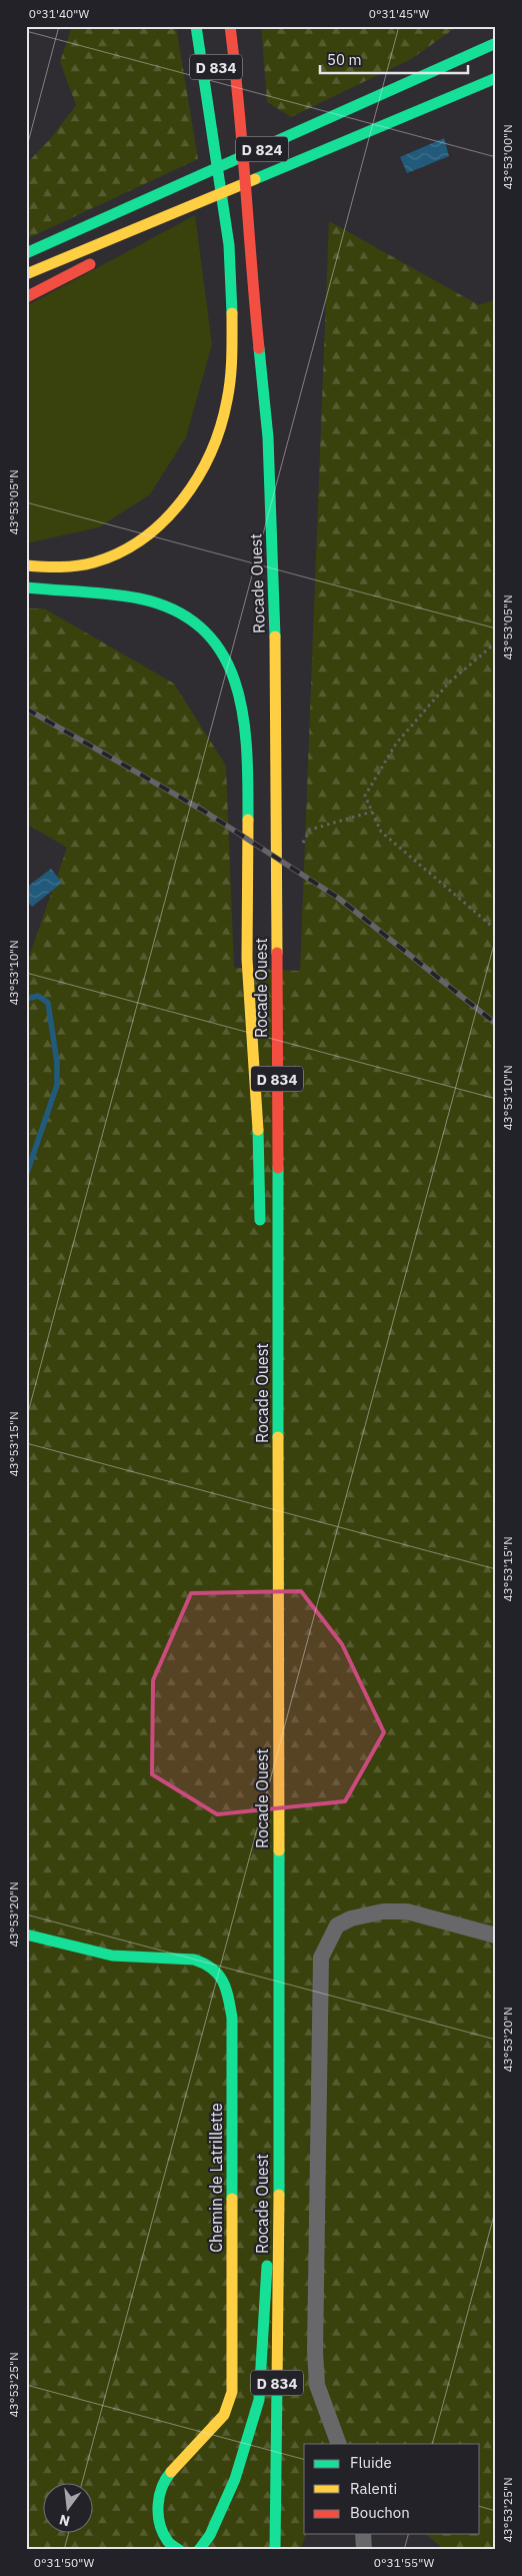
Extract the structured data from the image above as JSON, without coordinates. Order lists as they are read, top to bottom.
{
  "streets": {
    "main road": [
      "D 834",
      "D 824",
      "Rocade Ouest",
      "Chemin de Latrillette"
    ]
  },
  "crossings": [
    ["D 834", "D 824"],
    ["D 834", "Rocade Ouest"],
    ["D 824", "Rocade Ouest"]
  ],
  "legend": ["Fluide", "Ralenti", "Bouchon"],
  "scale_bar": "50 m",
  "north": "bottom",
  "coordinates": [
    "0°31'40\"W",
    "0°31'45\"W",
    "43°53'00\"N",
    "43°53'05\"N",
    "43°53'10\"N",
    "43°53'15\"N",
    "43°53'20\"N",
    "43°53'25\"N",
    "0°31'50\"W",
    "0°31'55\"W"
  ]
}
